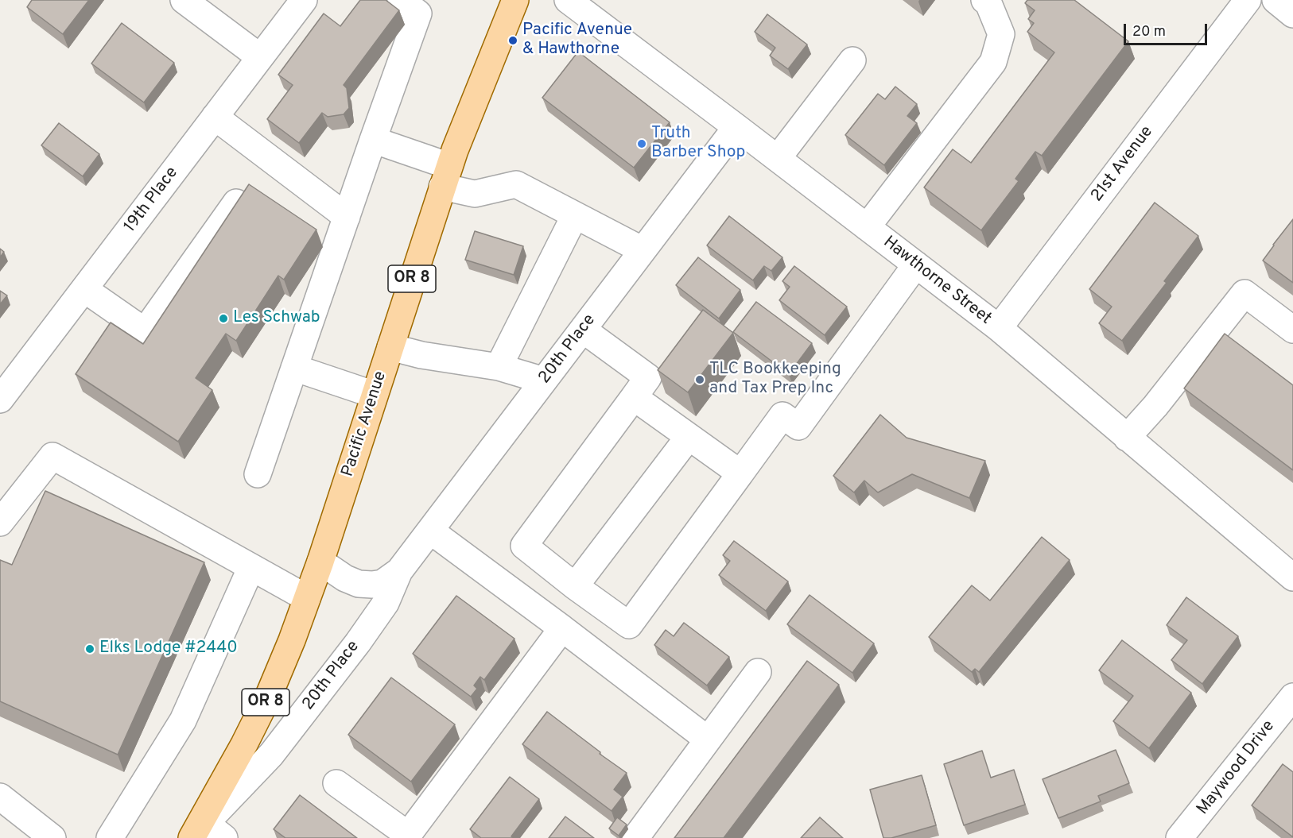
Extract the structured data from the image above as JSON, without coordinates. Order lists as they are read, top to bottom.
{
  "streets": {
    "main road": ["OR 8", "Pacific Avenue"],
    "street": [
      "21st Avenue",
      "19th Place",
      "Hawthorne Street",
      "20th Place",
      "Maywood Drive"
    ]
  },
  "crossings": [
    ["21st Avenue", "Hawthorne Street"],
    ["Hawthorne Street", "20th Place"],
    ["20th Place", "Pacific Avenue"]
  ],
  "places": [
    "Pacific Avenue & Hawthorne",
    "Truth Barber Shop",
    "Les Schwab",
    "TLC Bookkeeping and Tax Prep Inc",
    "Elks Lodge #2440"
  ],
  "scale_bar": "20 m"
}
